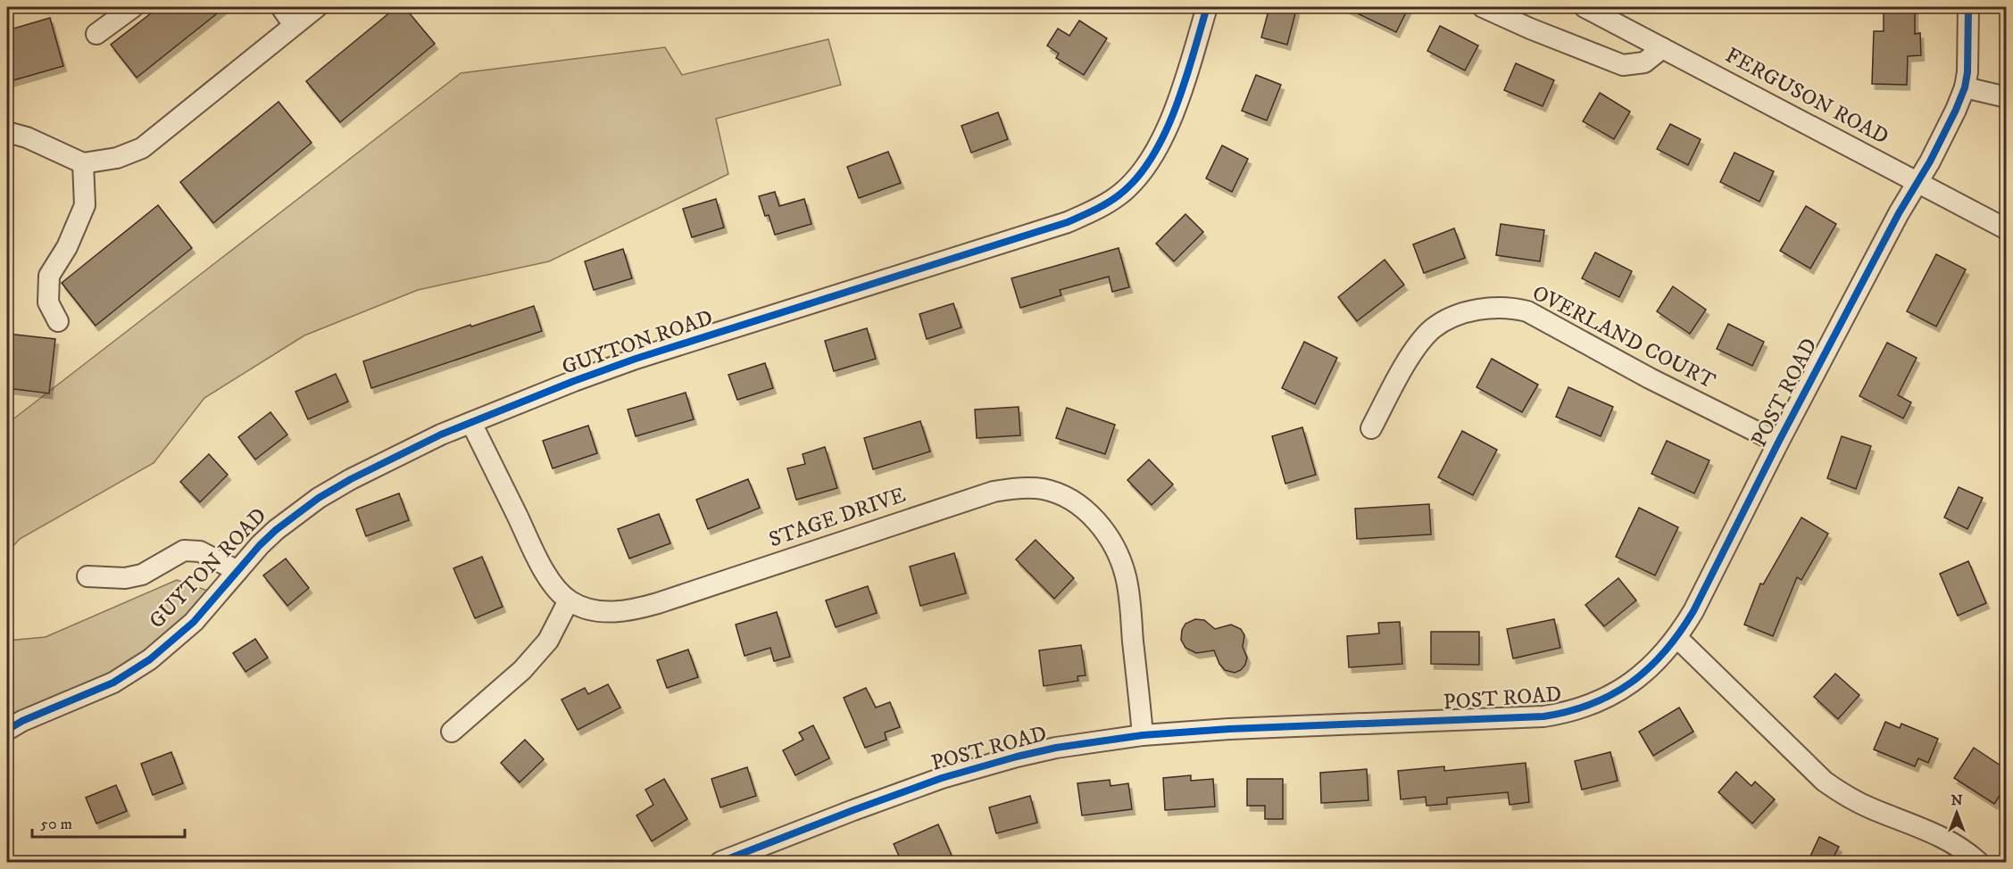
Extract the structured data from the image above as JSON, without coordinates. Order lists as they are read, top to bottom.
{
  "streets": {
    "street": [
      "FERGUSON ROAD",
      "OVERLAND COURT",
      "GUYTON ROAD",
      "POST ROAD",
      "STAGE DRIVE"
    ]
  },
  "crossings": [
    ["FERGUSON ROAD", "POST ROAD"],
    ["OVERLAND COURT", "POST ROAD"],
    ["POST ROAD", "STAGE DRIVE"]
  ],
  "scale_bar": "50 m",
  "north": "top"
}
